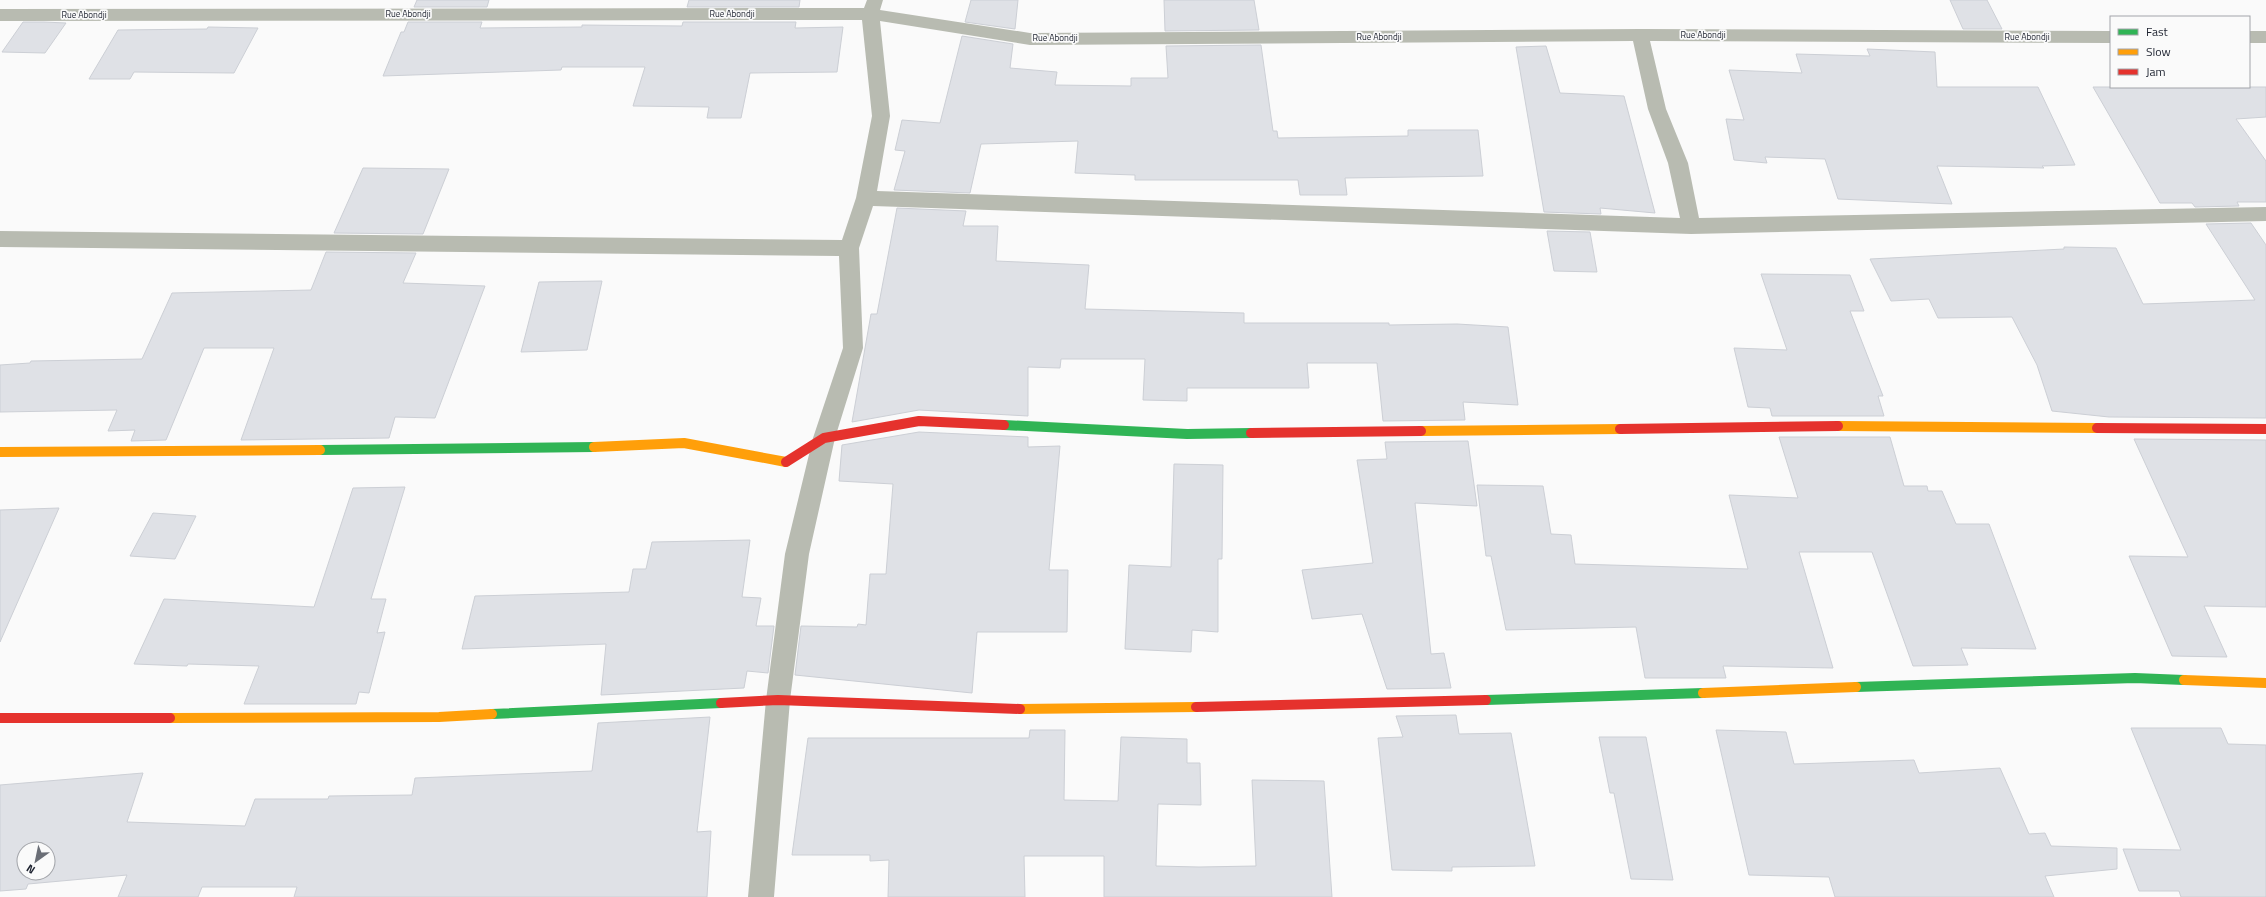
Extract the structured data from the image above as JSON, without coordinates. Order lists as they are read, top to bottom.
{
  "streets": {
    "street": ["Rue Abondji"]
  },
  "legend": ["Fast", "Slow", "Jam"],
  "north": "bottom left"
}
